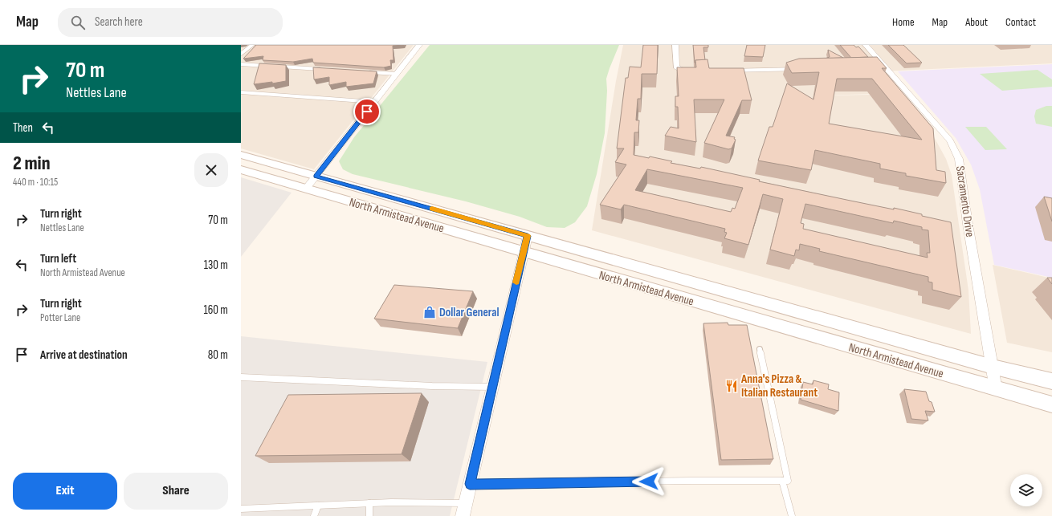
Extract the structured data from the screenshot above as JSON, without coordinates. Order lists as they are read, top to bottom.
{
  "streets": {
    "main road": ["North Armistead Avenue"],
    "street": ["Sacramento Drive"]
  },
  "crossings": [
    ["Sacramento Drive", "North Armistead Avenue"]
  ],
  "places": {
    "shop": ["Dollar General"],
    "restaurant": ["Anna's Pizza & Italian Restaurant"]
  },
  "page": {
    "header": "Map",
    "search": "Search here",
    "nav": [
      "Home",
      "Map",
      "About",
      "Contact"
    ],
    "turn": ["70 m", "Nettles Lane"],
    "then": "Then",
    "heading": ["2 min", "440 m · 10:15"],
    "list": [
      {
        "name": "Turn right",
        "note": "Nettles Lane",
        "value": "70 m"
      },
      {
        "name": "Turn left",
        "note": "North Armistead Avenue",
        "value": "130 m"
      },
      {
        "name": "Turn right",
        "note": "Potter Lane",
        "value": "160 m"
      },
      {
        "name": "Arrive at destination",
        "value": "80 m"
      }
    ],
    "buttons": ["Exit", "Share"]
  }
}
